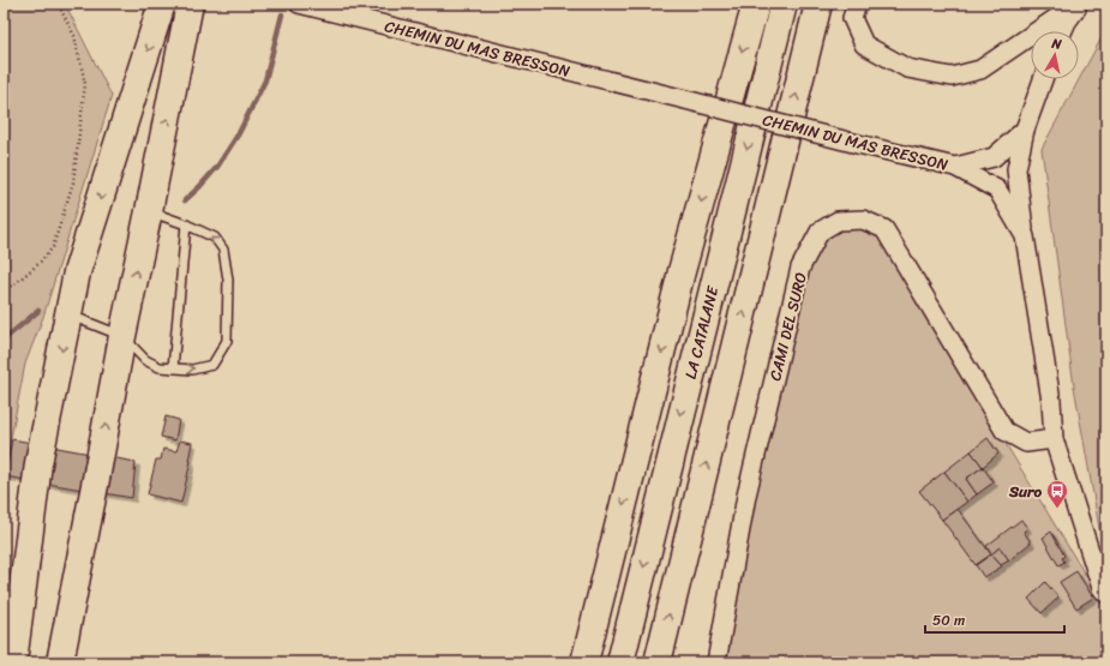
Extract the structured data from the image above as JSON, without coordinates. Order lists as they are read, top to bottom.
{
  "streets": {
    "highway": ["LA CATALANE"],
    "street": ["CHEMIN DU MAS BRESSON", "CAMI DEL SURO"]
  },
  "crossings": [
    ["CHEMIN DU MAS BRESSON", "CAMI DEL SURO"]
  ],
  "places": {
    "bus stop": ["Suro"]
  },
  "scale_bar": "50 m",
  "north": "top"
}
